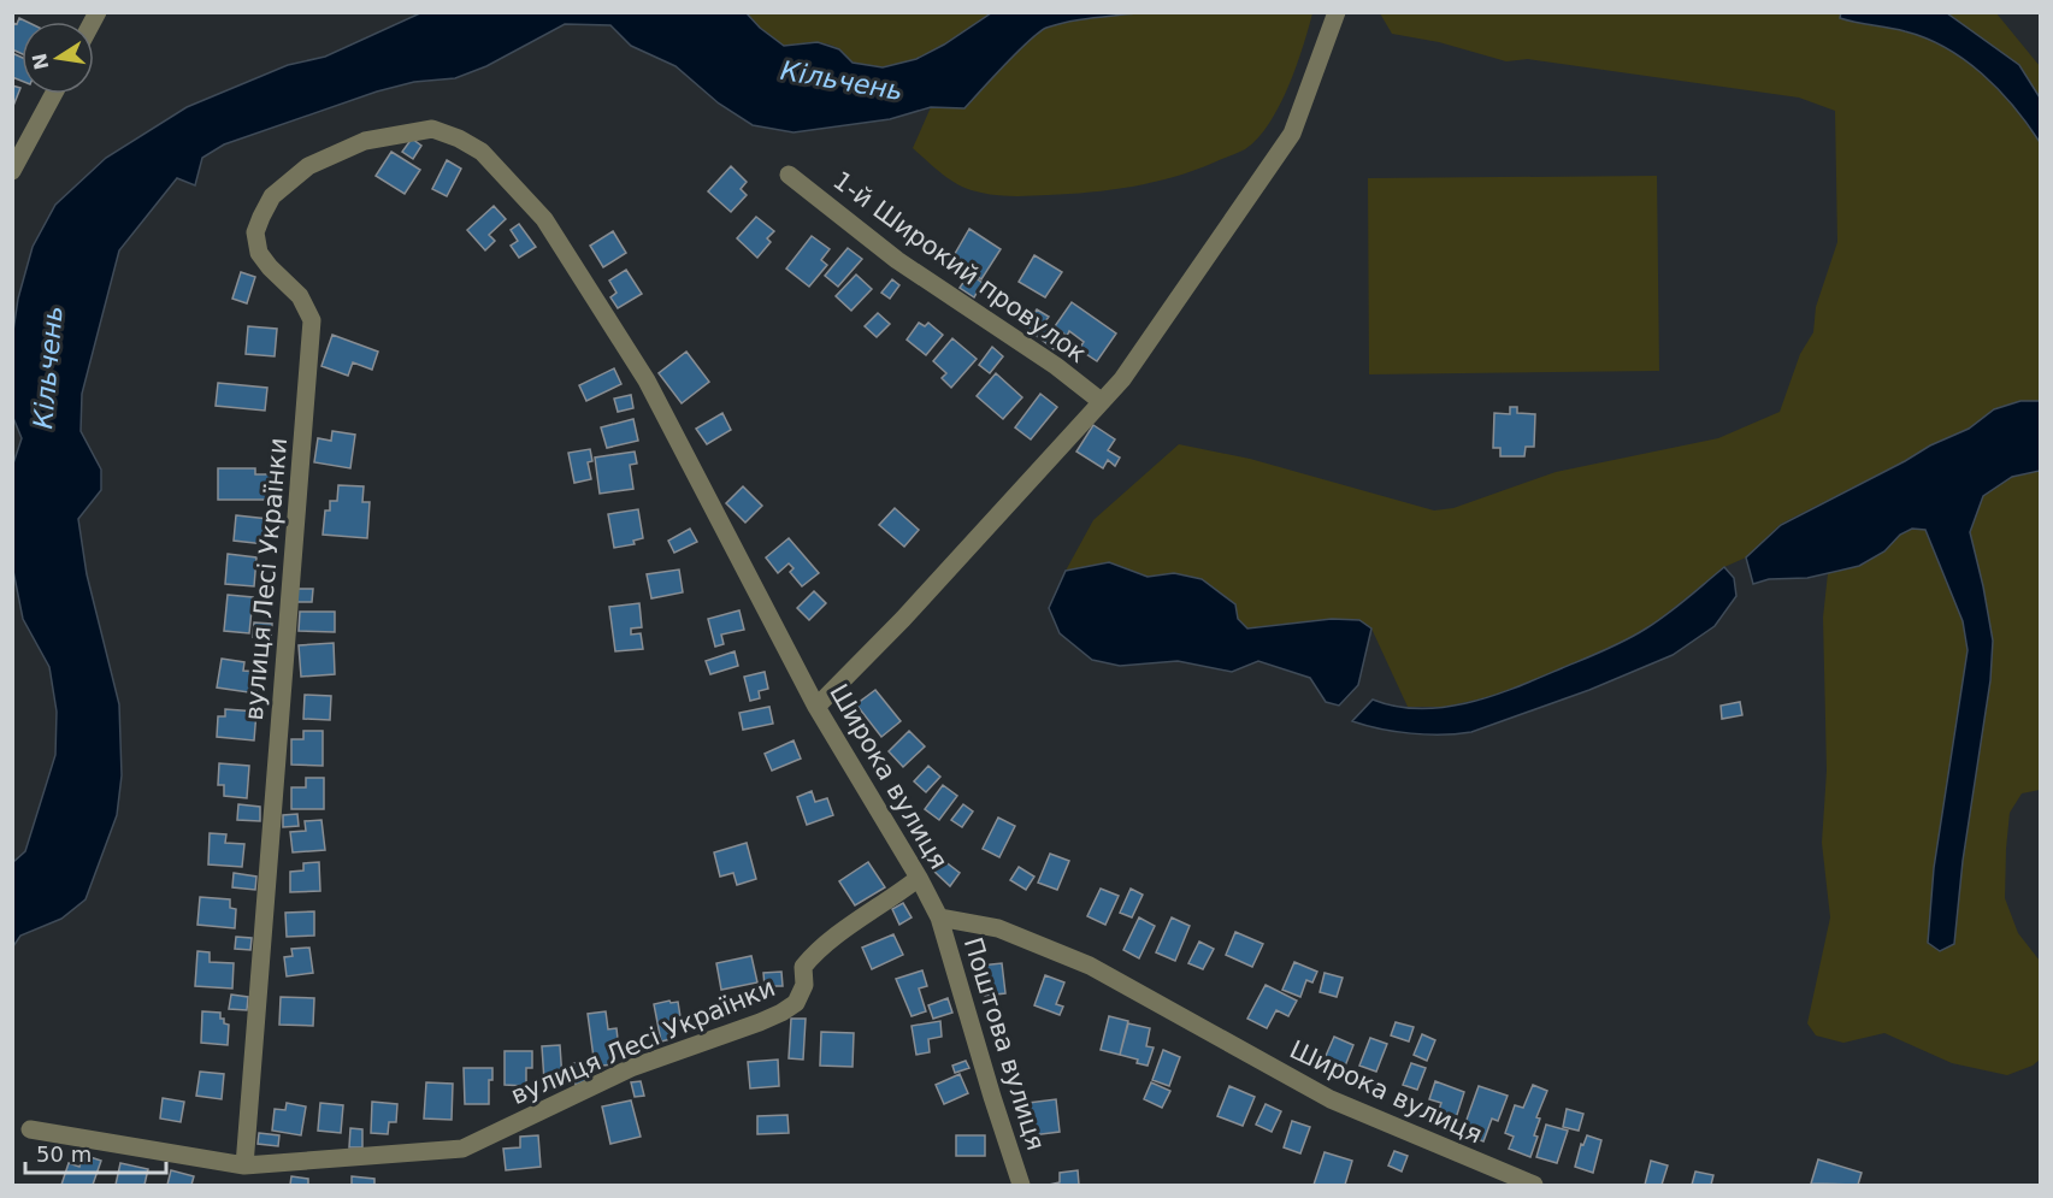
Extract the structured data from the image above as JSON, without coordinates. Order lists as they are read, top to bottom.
{
  "streets": {
    "street": [
      "1-й Широкий провулок",
      "вулиця Лесі Українки",
      "Широка вулиця",
      "Поштова вулиця"
    ]
  },
  "crossings": [
    ["вулиця Лесі Українки", "Широка вулиця"],
    ["Широка вулиця", "Поштова вулиця"]
  ],
  "water": ["Кільчень"],
  "scale_bar": "50 m",
  "north": "left"
}
